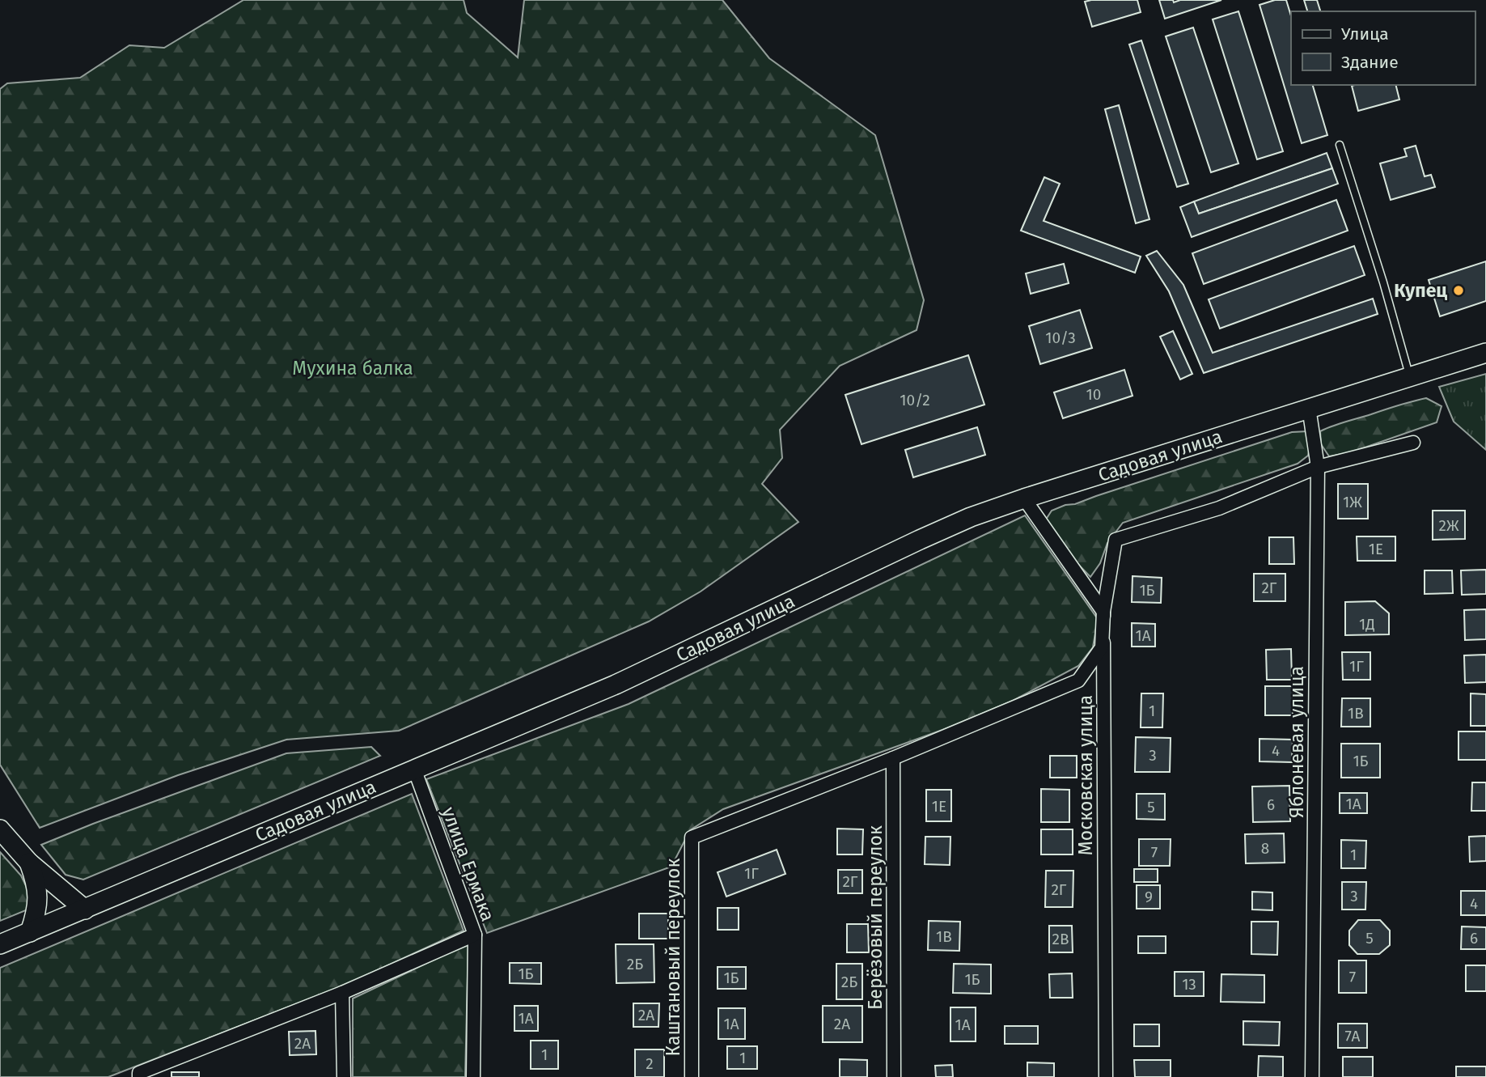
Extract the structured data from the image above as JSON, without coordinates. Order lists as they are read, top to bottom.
{
  "streets": {
    "main road": ["Садовая улица"],
    "street": [
      "Яблоневая улица",
      "Московская улица",
      "улица Ермака",
      "Берёзовый переулок",
      "Каштановый переулок"
    ]
  },
  "crossings": [
    ["Садовая улица", "Яблоневая улица"],
    ["Садовая улица", "улица Ермака"],
    ["Берёзовый переулок", "Каштановый переулок"]
  ],
  "parks": ["Мухина балка"],
  "places": ["Купец"],
  "house_numbers": [
    "10/3",
    "10",
    "10/2",
    "1Ж",
    "2Ж",
    "1Е",
    "2Г",
    "1Б",
    "1Д",
    "1А",
    "1Г",
    "1",
    "1В",
    "4",
    "3",
    "1Б",
    "1А",
    "6",
    "1Е",
    "5",
    "8",
    "7",
    "1",
    "1Г",
    "2Г",
    "2Г",
    "3",
    "9",
    "4",
    "1В",
    "5",
    "6",
    "2В",
    "2Б",
    "1Б",
    "7",
    "1Б",
    "1Б",
    "2Б",
    "13",
    "2А",
    "1А",
    "1А",
    "2А",
    "1А",
    "7А",
    "2А",
    "1",
    "1",
    "2"
  ],
  "legend": ["Улица", "Здание"]
}
